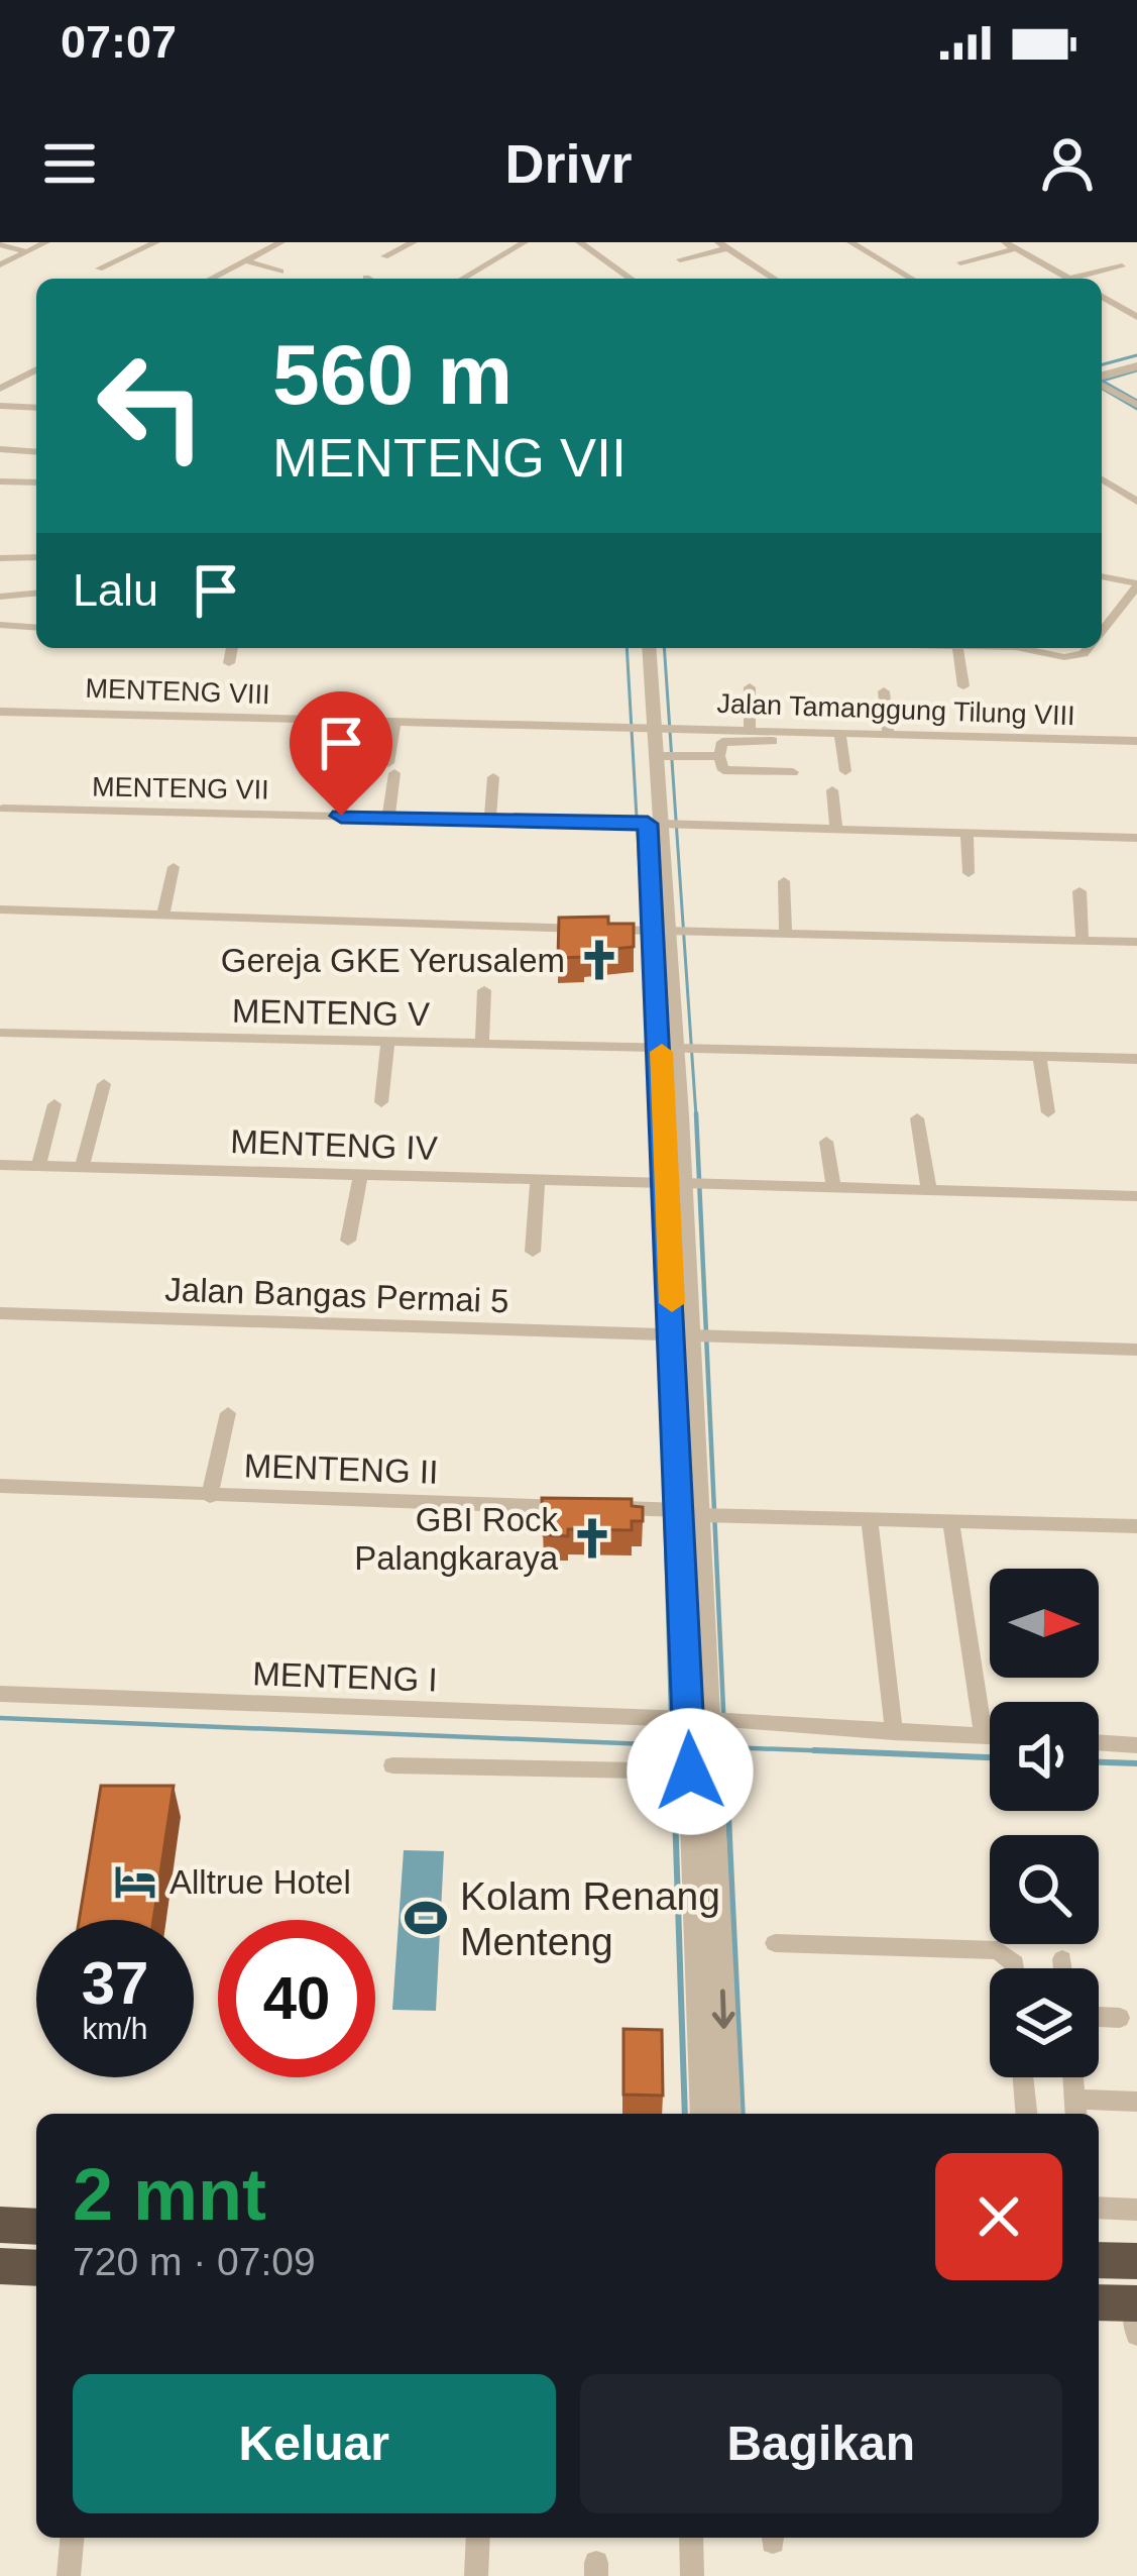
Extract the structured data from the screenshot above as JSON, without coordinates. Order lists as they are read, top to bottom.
{
  "streets": {
    "street": [
      "MENTENG VIII",
      "Jalan Tamanggung Tilung VIII",
      "MENTENG VII",
      "MENTENG V",
      "MENTENG IV",
      "Jalan Bangas Permai 5",
      "MENTENG II",
      "MENTENG I"
    ]
  },
  "crossings": [
    ["MENTENG VIII", "Jalan Tamanggung Tilung VIII"]
  ],
  "places": {
    "church": ["Gereja GKE Yerusalem", "GBI Rock Palangkaraya"],
    "hotel": ["Alltrue Hotel"],
    "sports": ["Kolam Renang Menteng"]
  },
  "north": "right",
  "page": {
    "status": "07:07",
    "header": "Drivr",
    "turn": ["560 m", "MENTENG VII"],
    "then": "Lalu",
    "speed": "37 km/h",
    "limit": "40",
    "heading": ["2 mnt", "720 m · 07:09"],
    "buttons": ["Keluar", "Bagikan"]
  }
}
